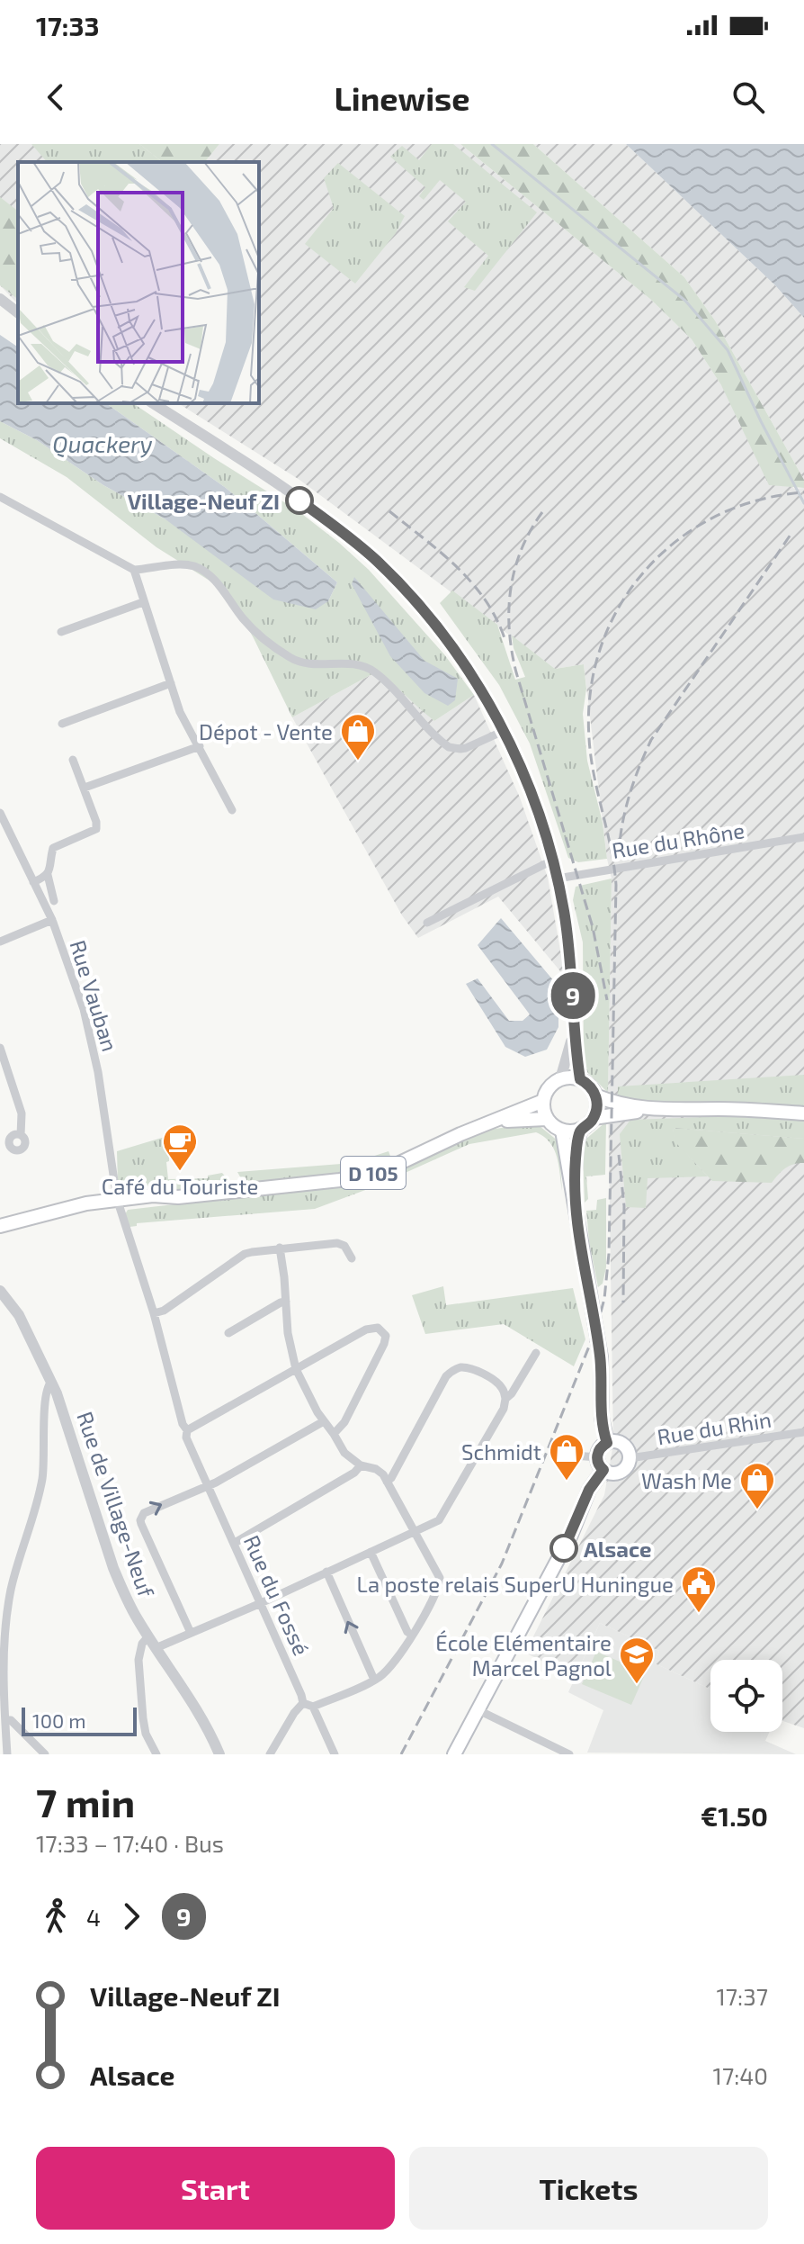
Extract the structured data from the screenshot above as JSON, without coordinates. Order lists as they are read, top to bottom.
{
  "streets": {
    "main road": ["D 105"],
    "street": [
      "Rue du Rhône",
      "Rue Vauban",
      "Rue du Rhin",
      "Rue de Village-Neuf",
      "Rue du Fossé"
    ]
  },
  "crossings": [
    ["Rue Vauban", "D 105"],
    ["Rue Vauban", "Rue du Fossé"]
  ],
  "water": ["Quackery"],
  "places": {
    "other": ["Village-Neuf ZI", "Alsace"],
    "shop": ["Dépot - Vente", "Schmidt", "Wash Me"],
    "cafe": ["Café du Touriste"],
    "public building": ["La poste relais SuperU Huningue"],
    "school or university": ["École Elémentaire Marcel Pagnol"]
  },
  "lines": ["bus line 9"],
  "scale_bar": "100 m",
  "page": {
    "status": "17:33",
    "header": "Linewise",
    "on_map": "9",
    "scale": "100 m",
    "heading": ["7 min", "17:33 – 17:40 · Bus", "€1.50"],
    "legs": ["4", "9"],
    "list": [
      {
        "name": "Village-Neuf ZI",
        "value": "17:37"
      },
      {
        "name": "Alsace",
        "value": "17:40"
      }
    ],
    "buttons": ["Start", "Tickets"]
  }
}
